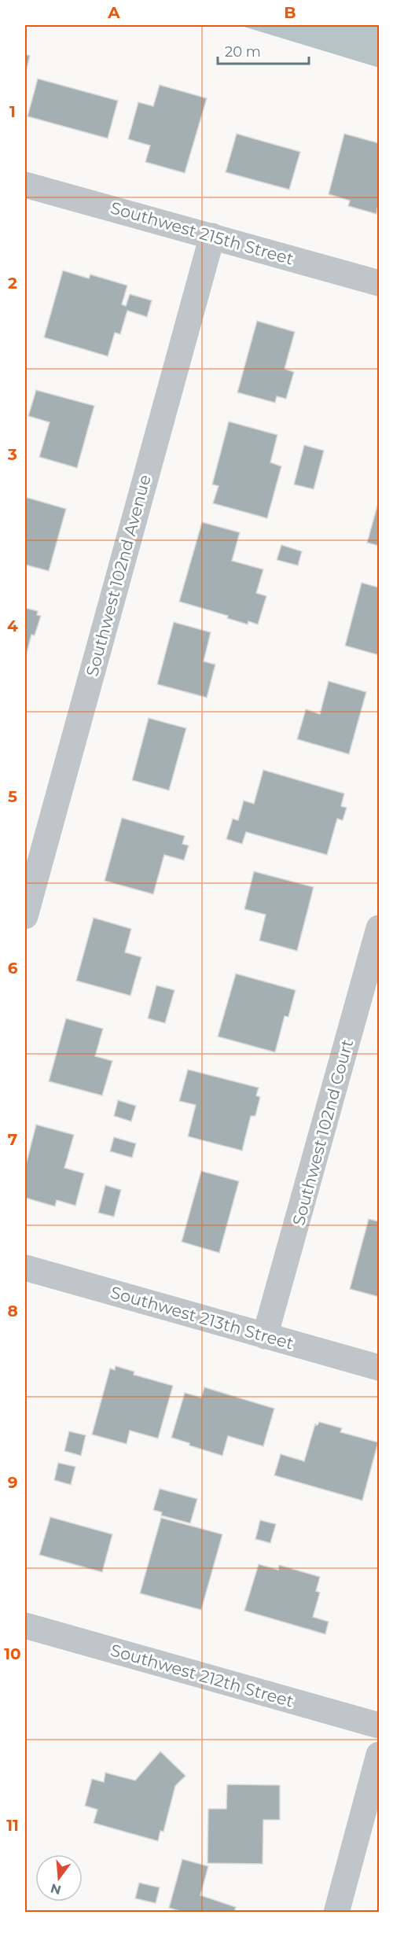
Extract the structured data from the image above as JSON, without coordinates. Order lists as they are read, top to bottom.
{
  "streets": {
    "street": [
      "Southwest 215th Street",
      "Southwest 102nd Avenue",
      "Southwest 102nd Court",
      "Southwest 213th Street",
      "Southwest 212th Street"
    ]
  },
  "crossings": [
    ["Southwest 215th Street", "Southwest 102nd Avenue"],
    ["Southwest 102nd Court", "Southwest 213th Street"]
  ],
  "scale_bar": "20 m",
  "north": "bottom",
  "grid": {
    "columns": ["A", "B"],
    "rows": [
      "1",
      "2",
      "3",
      "4",
      "5",
      "6",
      "7",
      "8",
      "9",
      "10",
      "11"
    ]
  }
}
